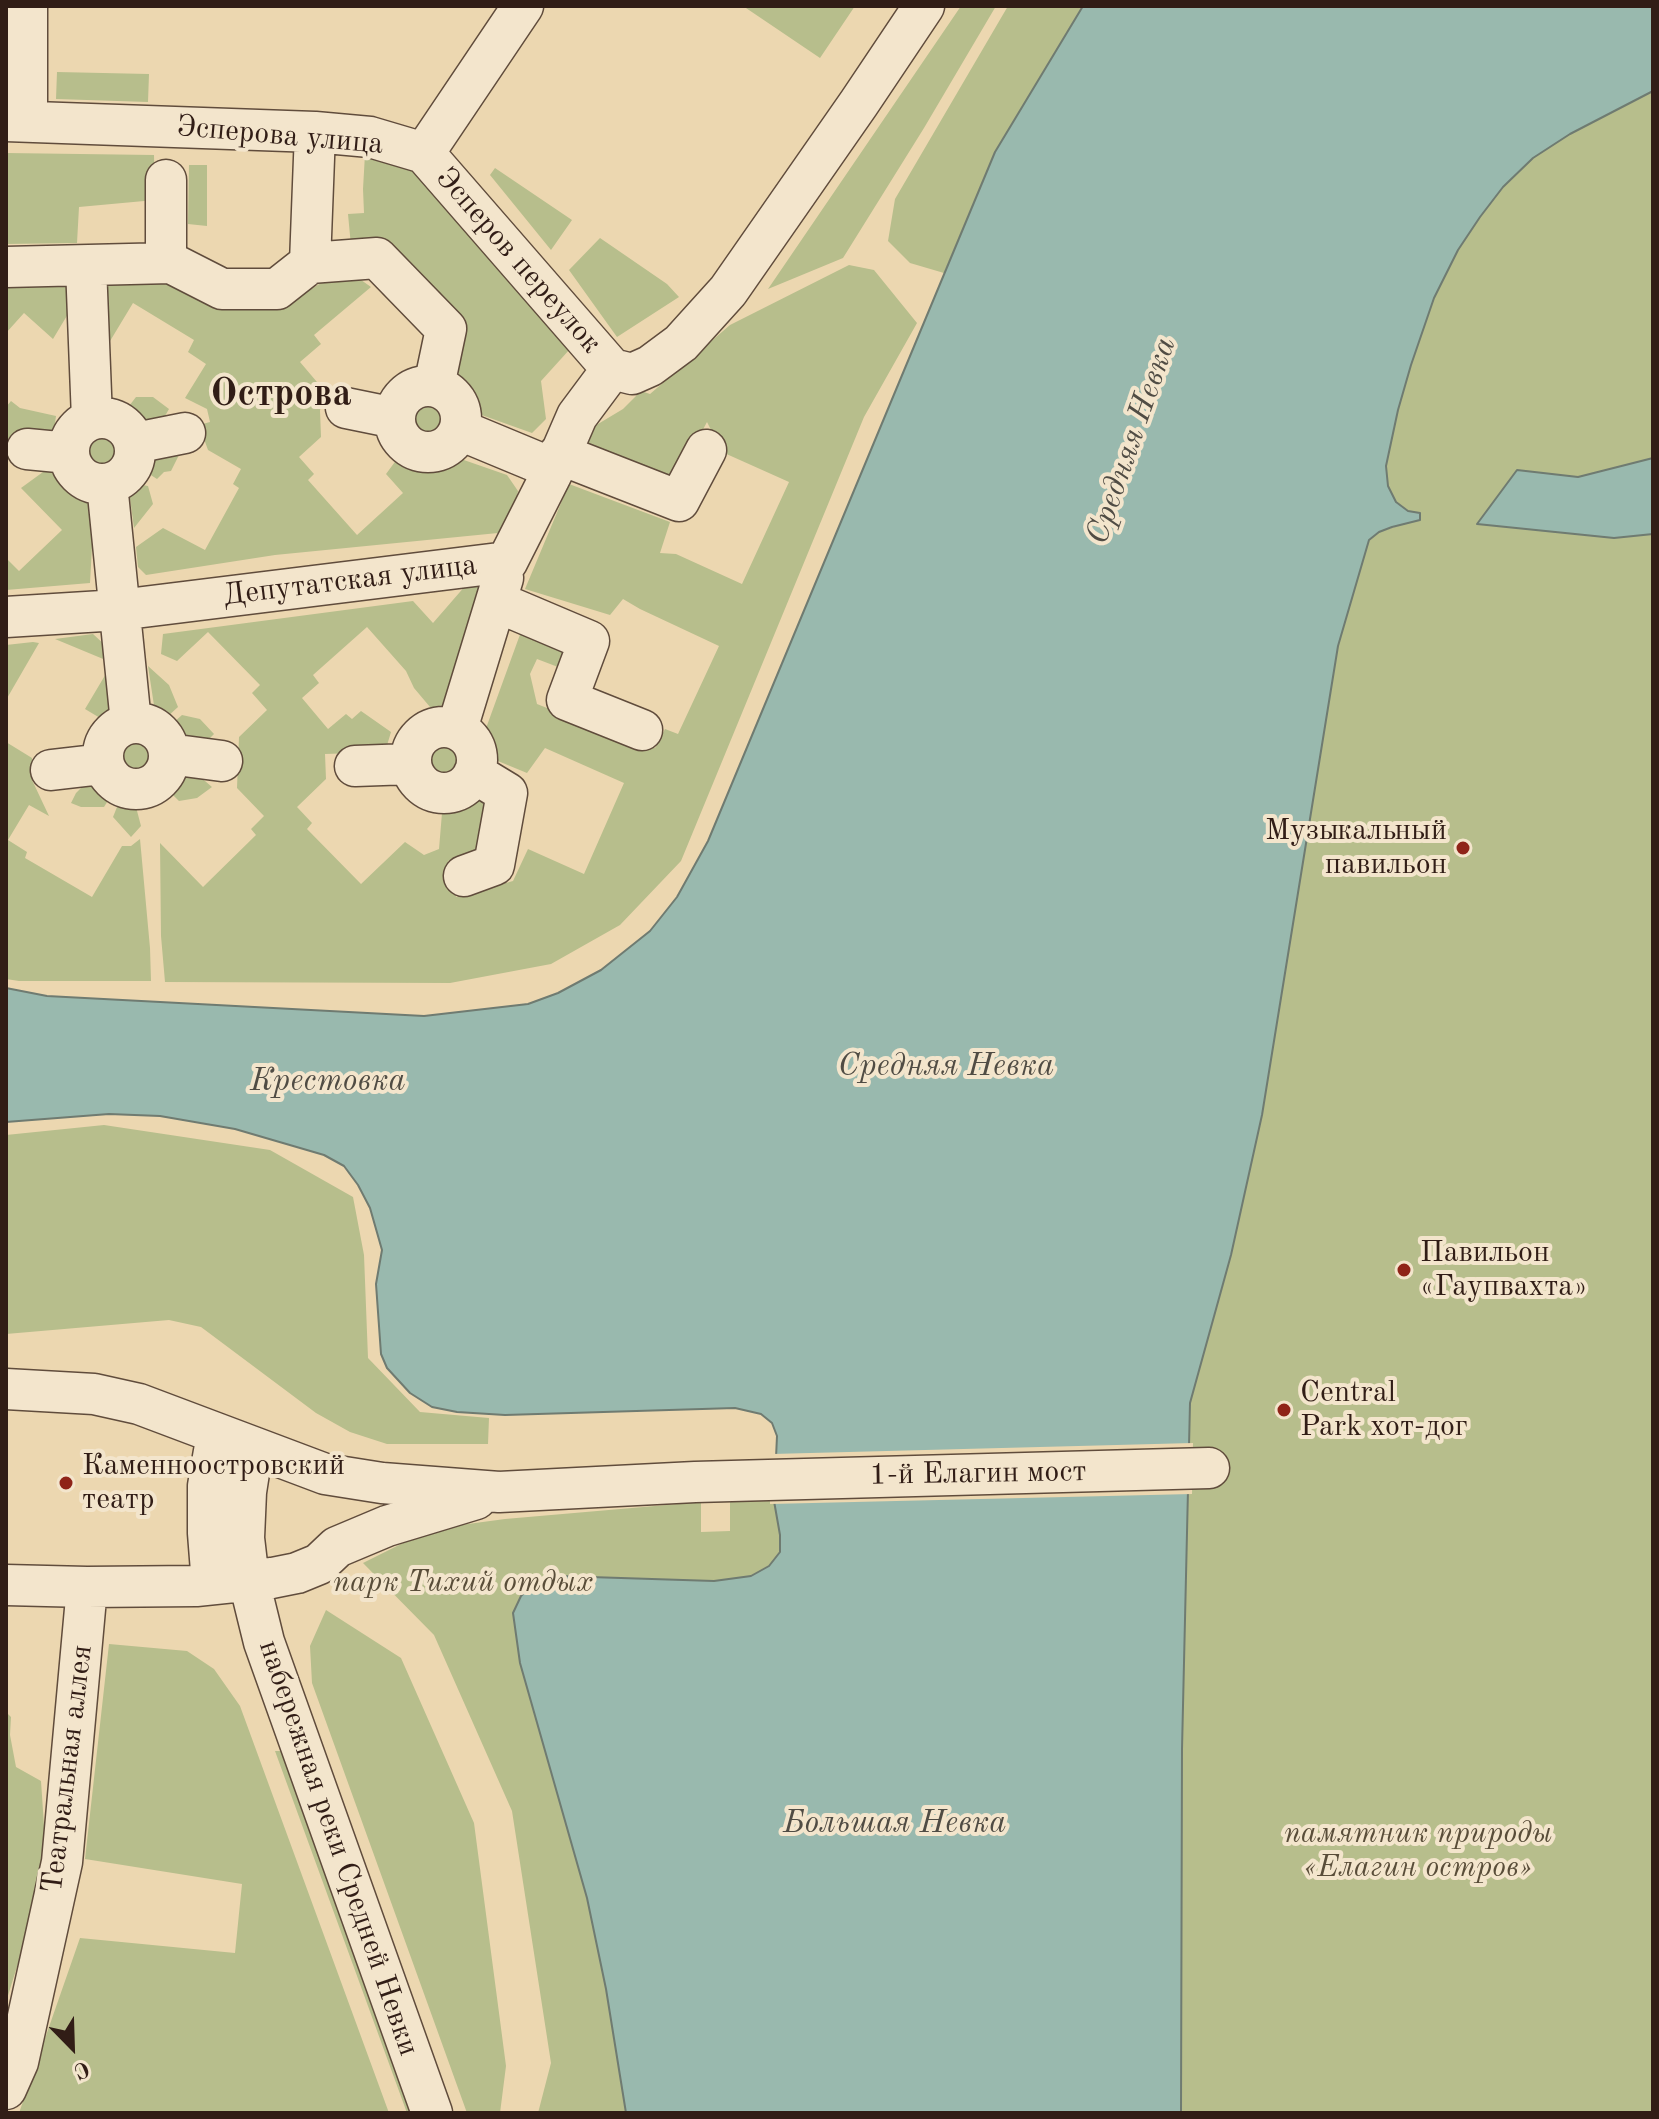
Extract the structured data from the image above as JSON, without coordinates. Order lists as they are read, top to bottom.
{
  "streets": {
    "street": [
      "Эсперова улица",
      "Эсперов переулок",
      "Депутатская улица",
      "1-й Елагин мост",
      "Театральная аллея",
      "набережная реки Средней Невки"
    ]
  },
  "crossings": [
    ["Эсперова улица", "Эсперов переулок"],
    ["Эсперов переулок", "Депутатская улица"]
  ],
  "districts": ["Острова"],
  "water": ["Средняя Невка", "Крестовка", "Большая Невка"],
  "parks": ["парк Тихий отдых", "памятник природы «Елагин остров»"],
  "places": [
    "Музыкальный павильон",
    "Павильон «Гаупвахта»",
    "Central Park хот-дог",
    "Каменноостровский театр"
  ],
  "north": "bottom right"
}
